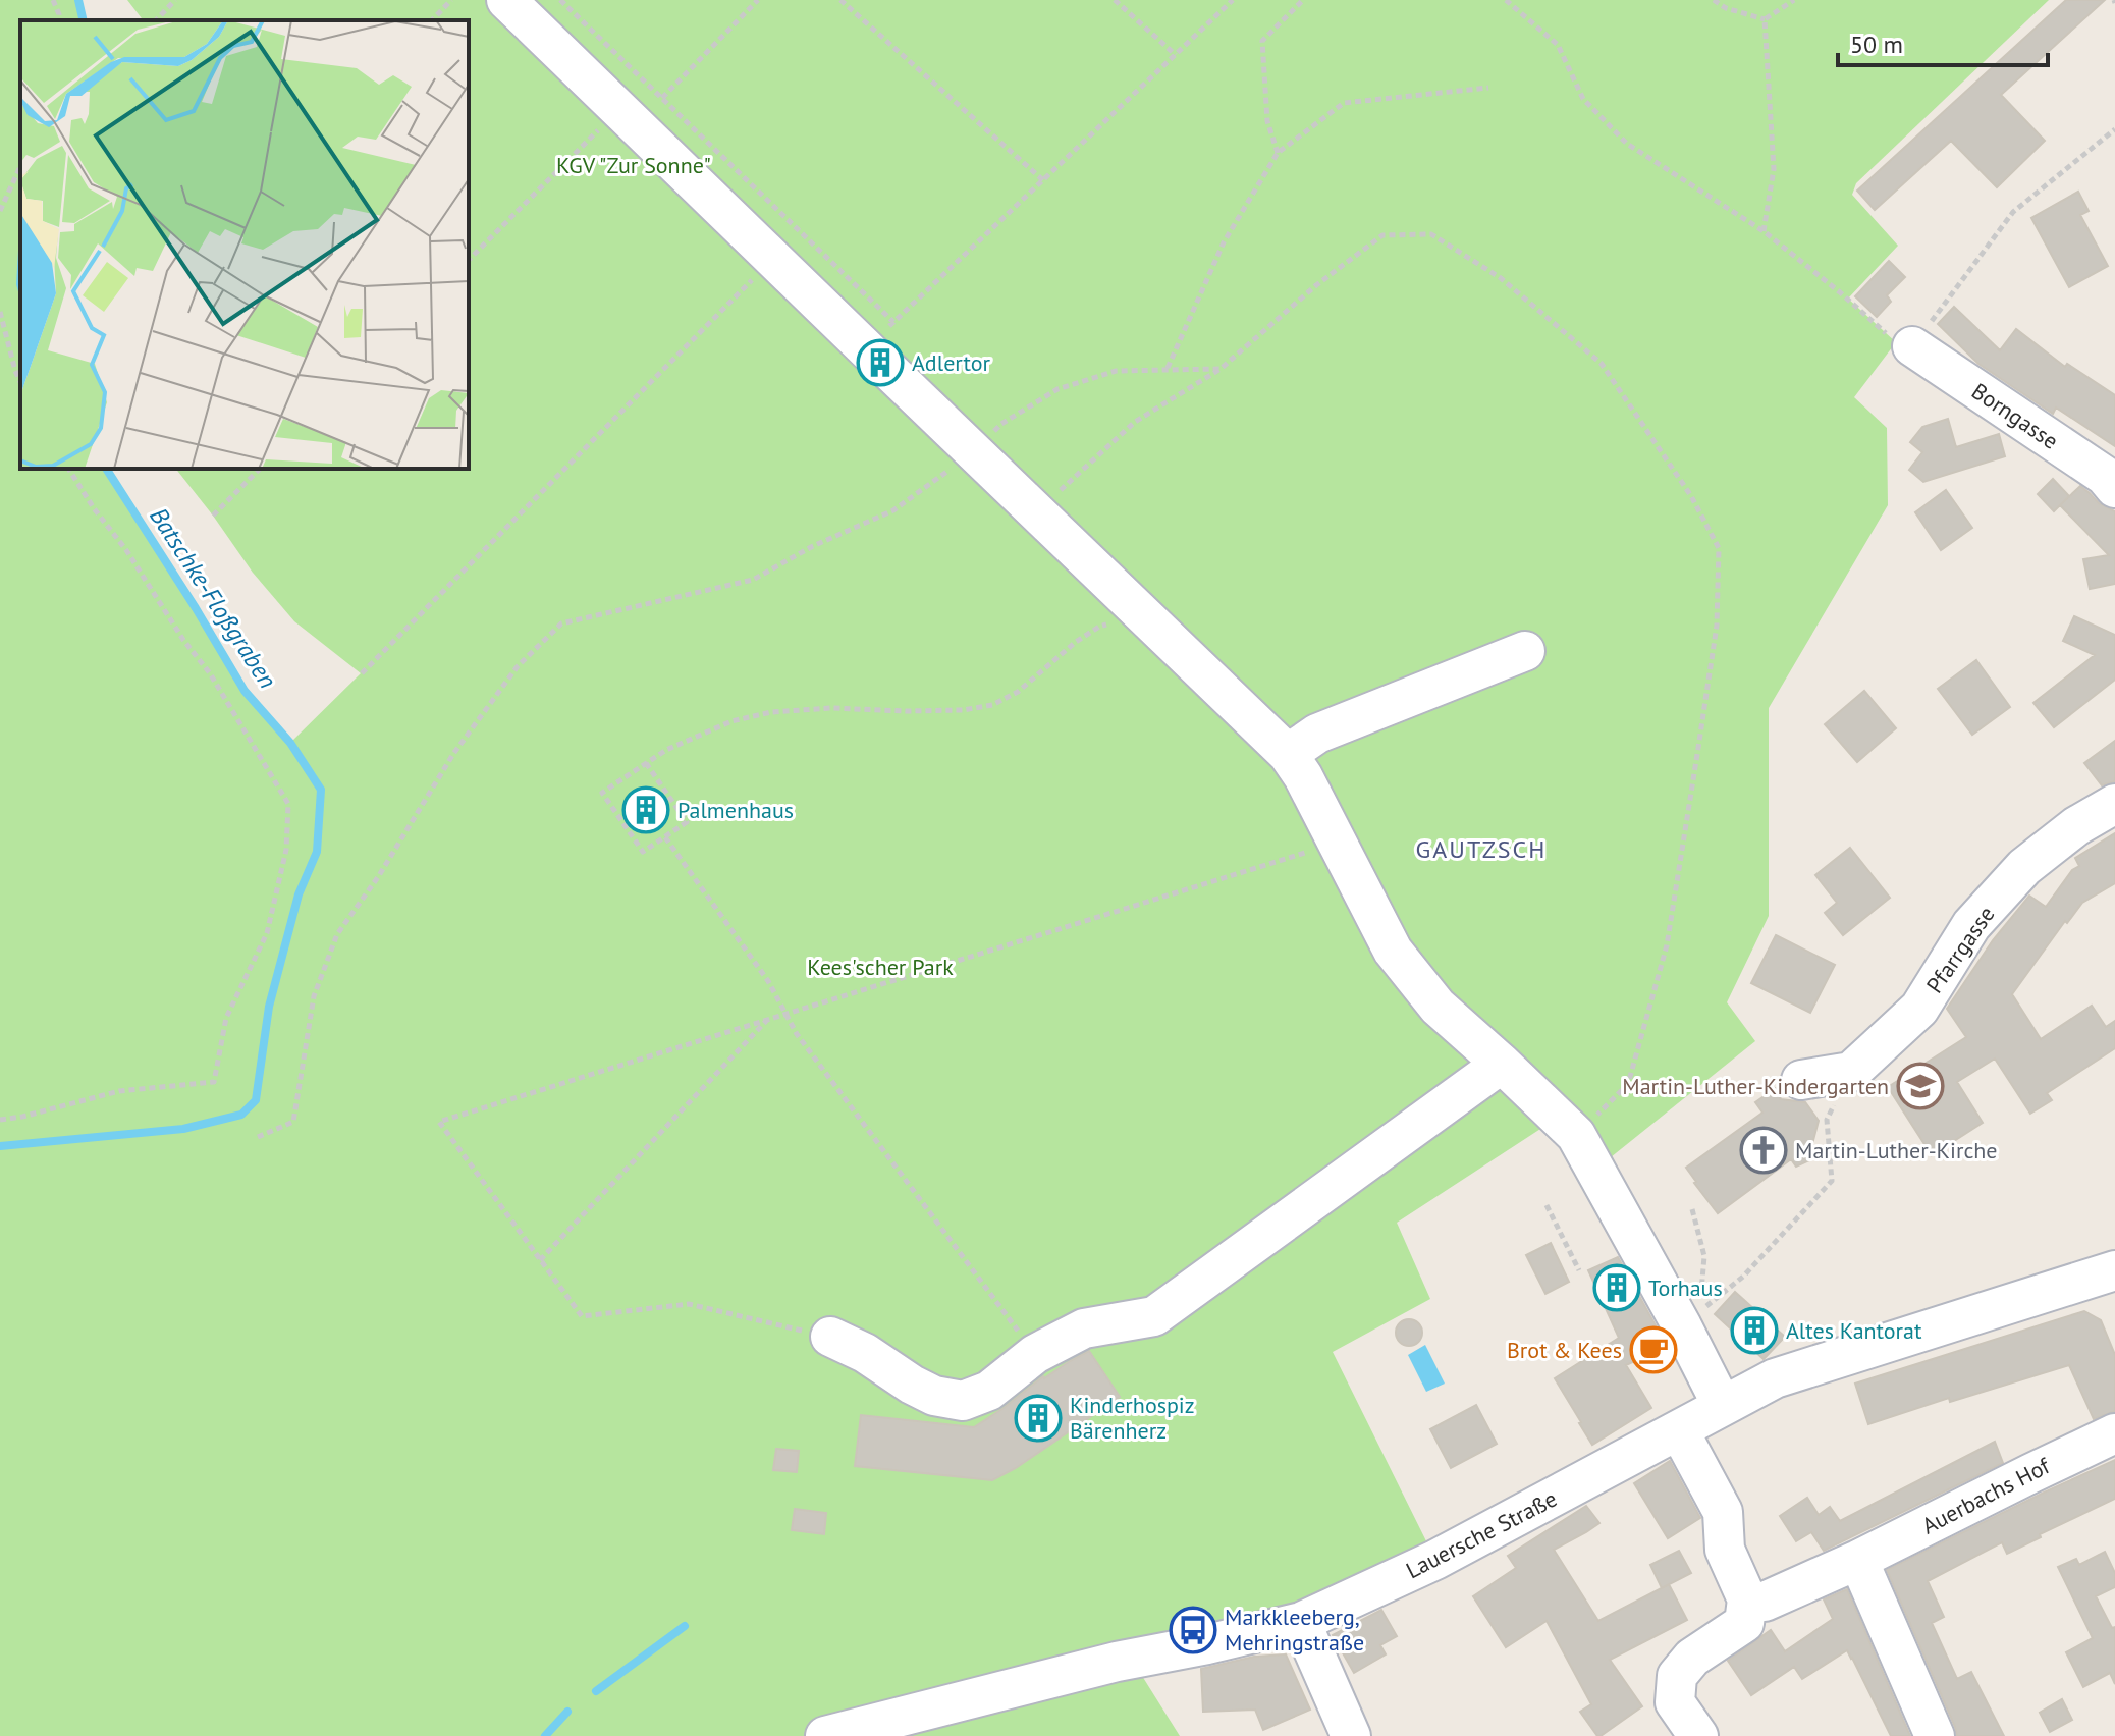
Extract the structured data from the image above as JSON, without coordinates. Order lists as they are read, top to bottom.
{
  "streets": {
    "street": [
      "Borngasse",
      "Pfarrgasse",
      "Auerbachs Hof",
      "Lauersche Straße"
    ]
  },
  "districts": ["GAUTZSCH"],
  "water": ["Batschke‐Floßgraben"],
  "parks": ["KGV \"Zur Sonne\"", "Kees'scher Park"],
  "places": {
    "building": [
      "Adlertor",
      "Palmenhaus",
      "Torhaus",
      "Altes Kantorat",
      "Kinderhospiz Bärenherz"
    ],
    "school or university": ["Martin-Luther-Kindergarten"],
    "church": ["Martin-Luther-Kirche"],
    "cafe": ["Brot & Kees"],
    "bus stop": ["Markkleeberg, Mehringstraße"]
  },
  "scale_bar": "50 m"
}
